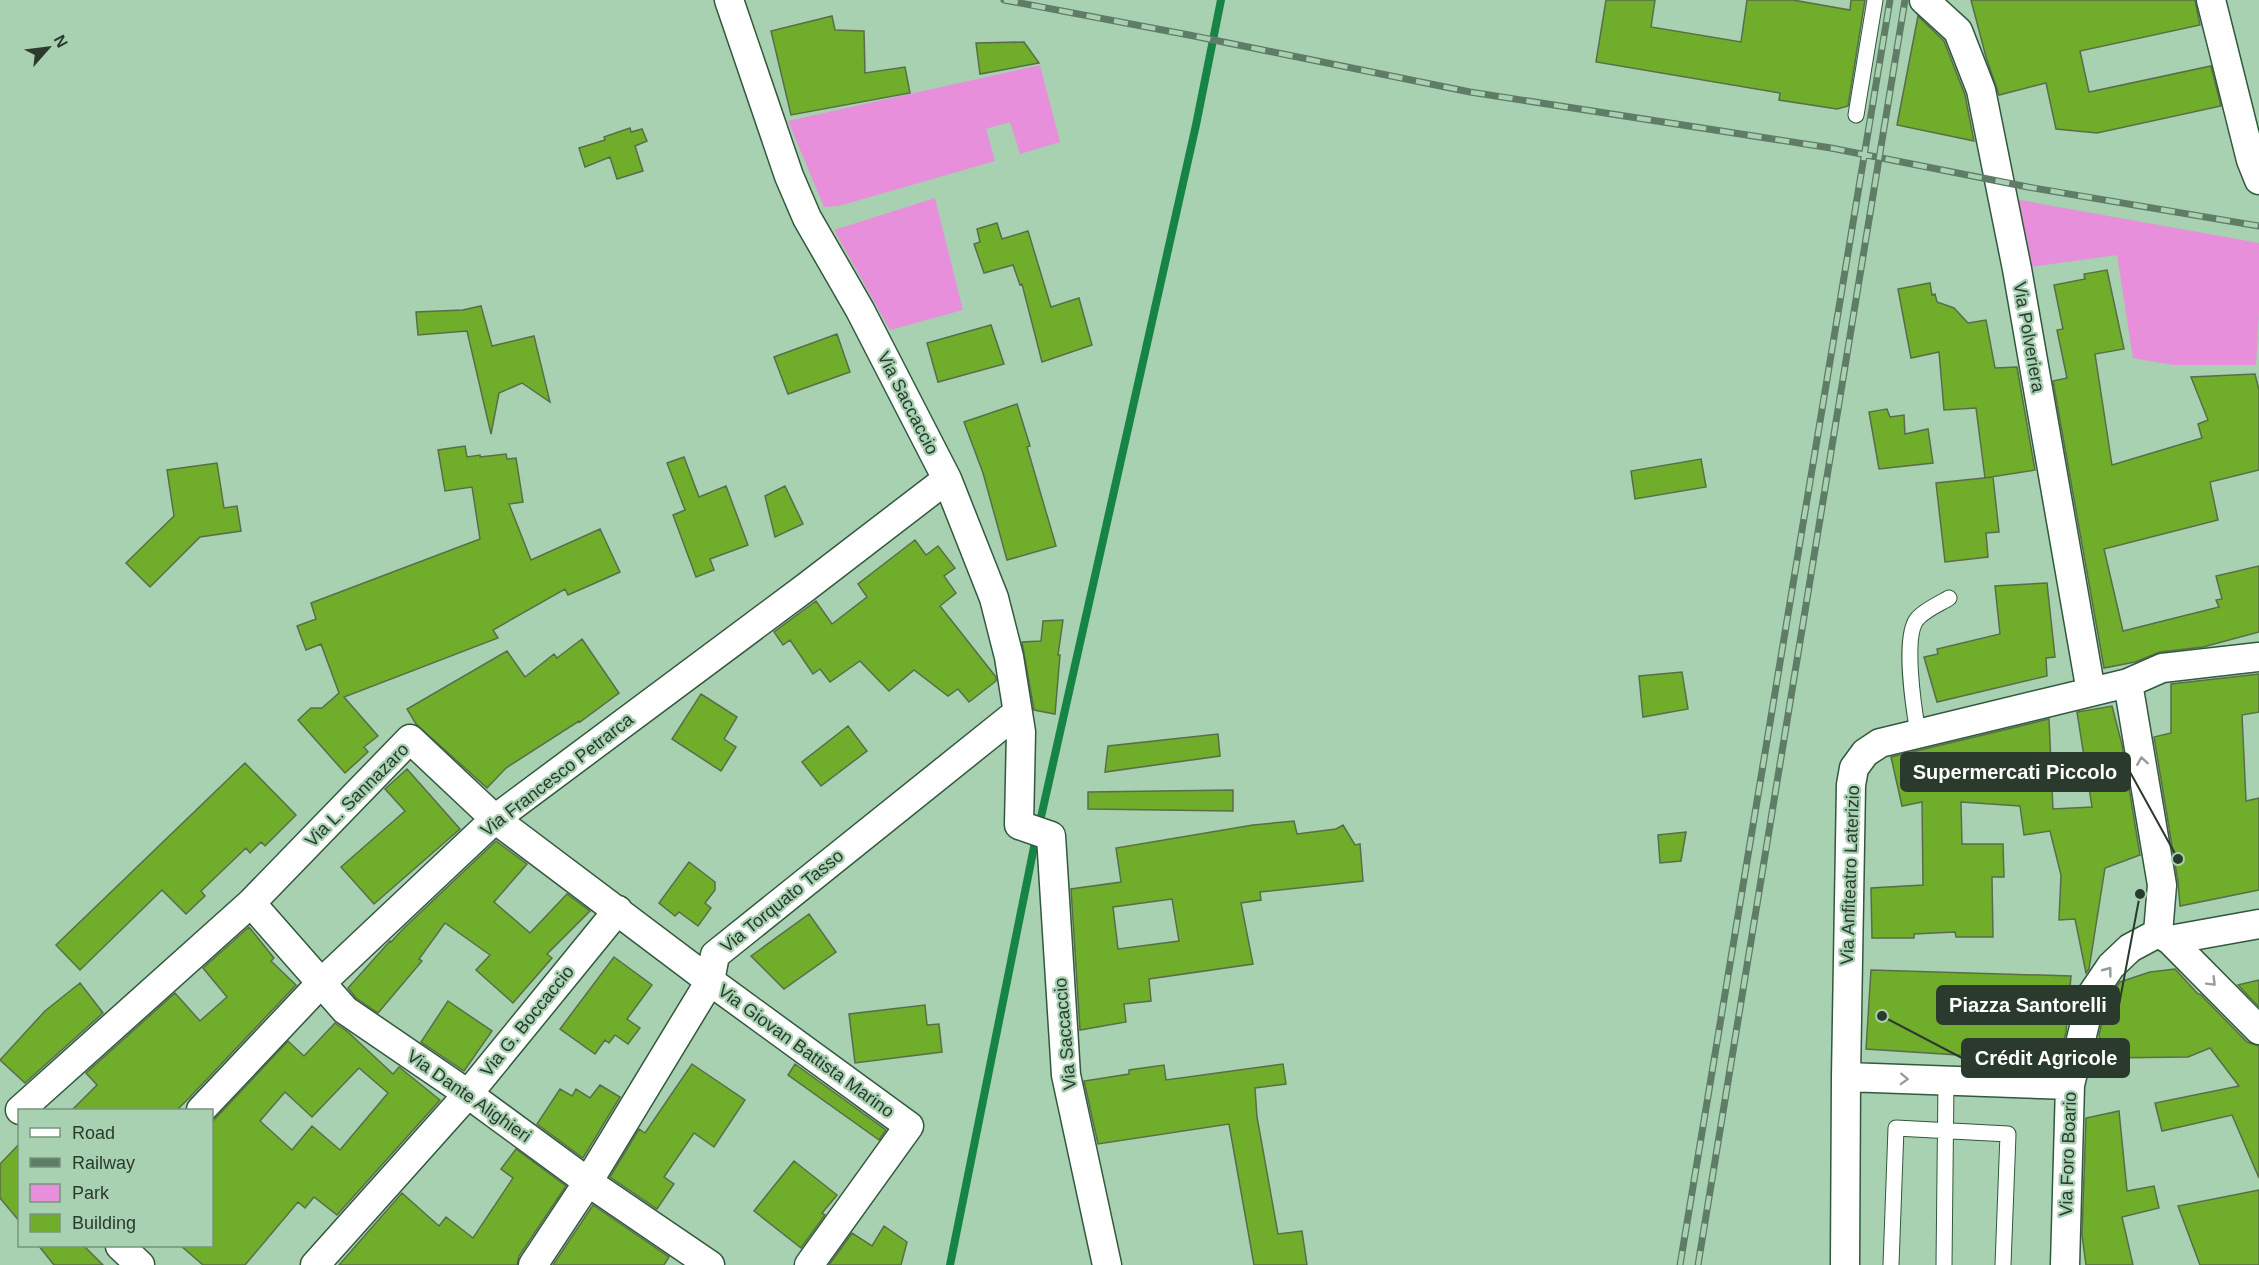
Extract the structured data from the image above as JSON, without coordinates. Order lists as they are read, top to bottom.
{
  "streets": {
    "street": [
      "Via Polveriera",
      "Via Saccaccio",
      "Via Francesco Petrarca",
      "Via L. Sannazaro",
      "Via Anfiteatro Laterizio",
      "Via Torquato Tasso",
      "Via G. Boccaccio",
      "Via Giovan Battista Marino",
      "Via Dante Alighieri",
      "Via Foro Boario"
    ]
  },
  "crossings": [
    ["Via Polveriera", "Via Anfiteatro Laterizio"],
    ["Via Saccaccio", "Via Francesco Petrarca"],
    ["Via Saccaccio", "Via Torquato Tasso"],
    ["Via Francesco Petrarca", "Via L. Sannazaro"],
    ["Via Francesco Petrarca", "Via Dante Alighieri"],
    ["Via L. Sannazaro", "Via Torquato Tasso"],
    ["Via L. Sannazaro", "Via G. Boccaccio"],
    ["Via L. Sannazaro", "Via Giovan Battista Marino"],
    ["Via L. Sannazaro", "Via Dante Alighieri"],
    ["Via Torquato Tasso", "Via Giovan Battista Marino"],
    ["Via Torquato Tasso", "Via Dante Alighieri"],
    ["Via G. Boccaccio", "Via Dante Alighieri"]
  ],
  "one_way": ["Via Foro Boario"],
  "places": ["Supermercati Piccolo", "Piazza Santorelli", "Crédit Agricole"],
  "legend": [
    "Road",
    "Railway",
    "Park",
    "Building"
  ],
  "north": "top right"
}
